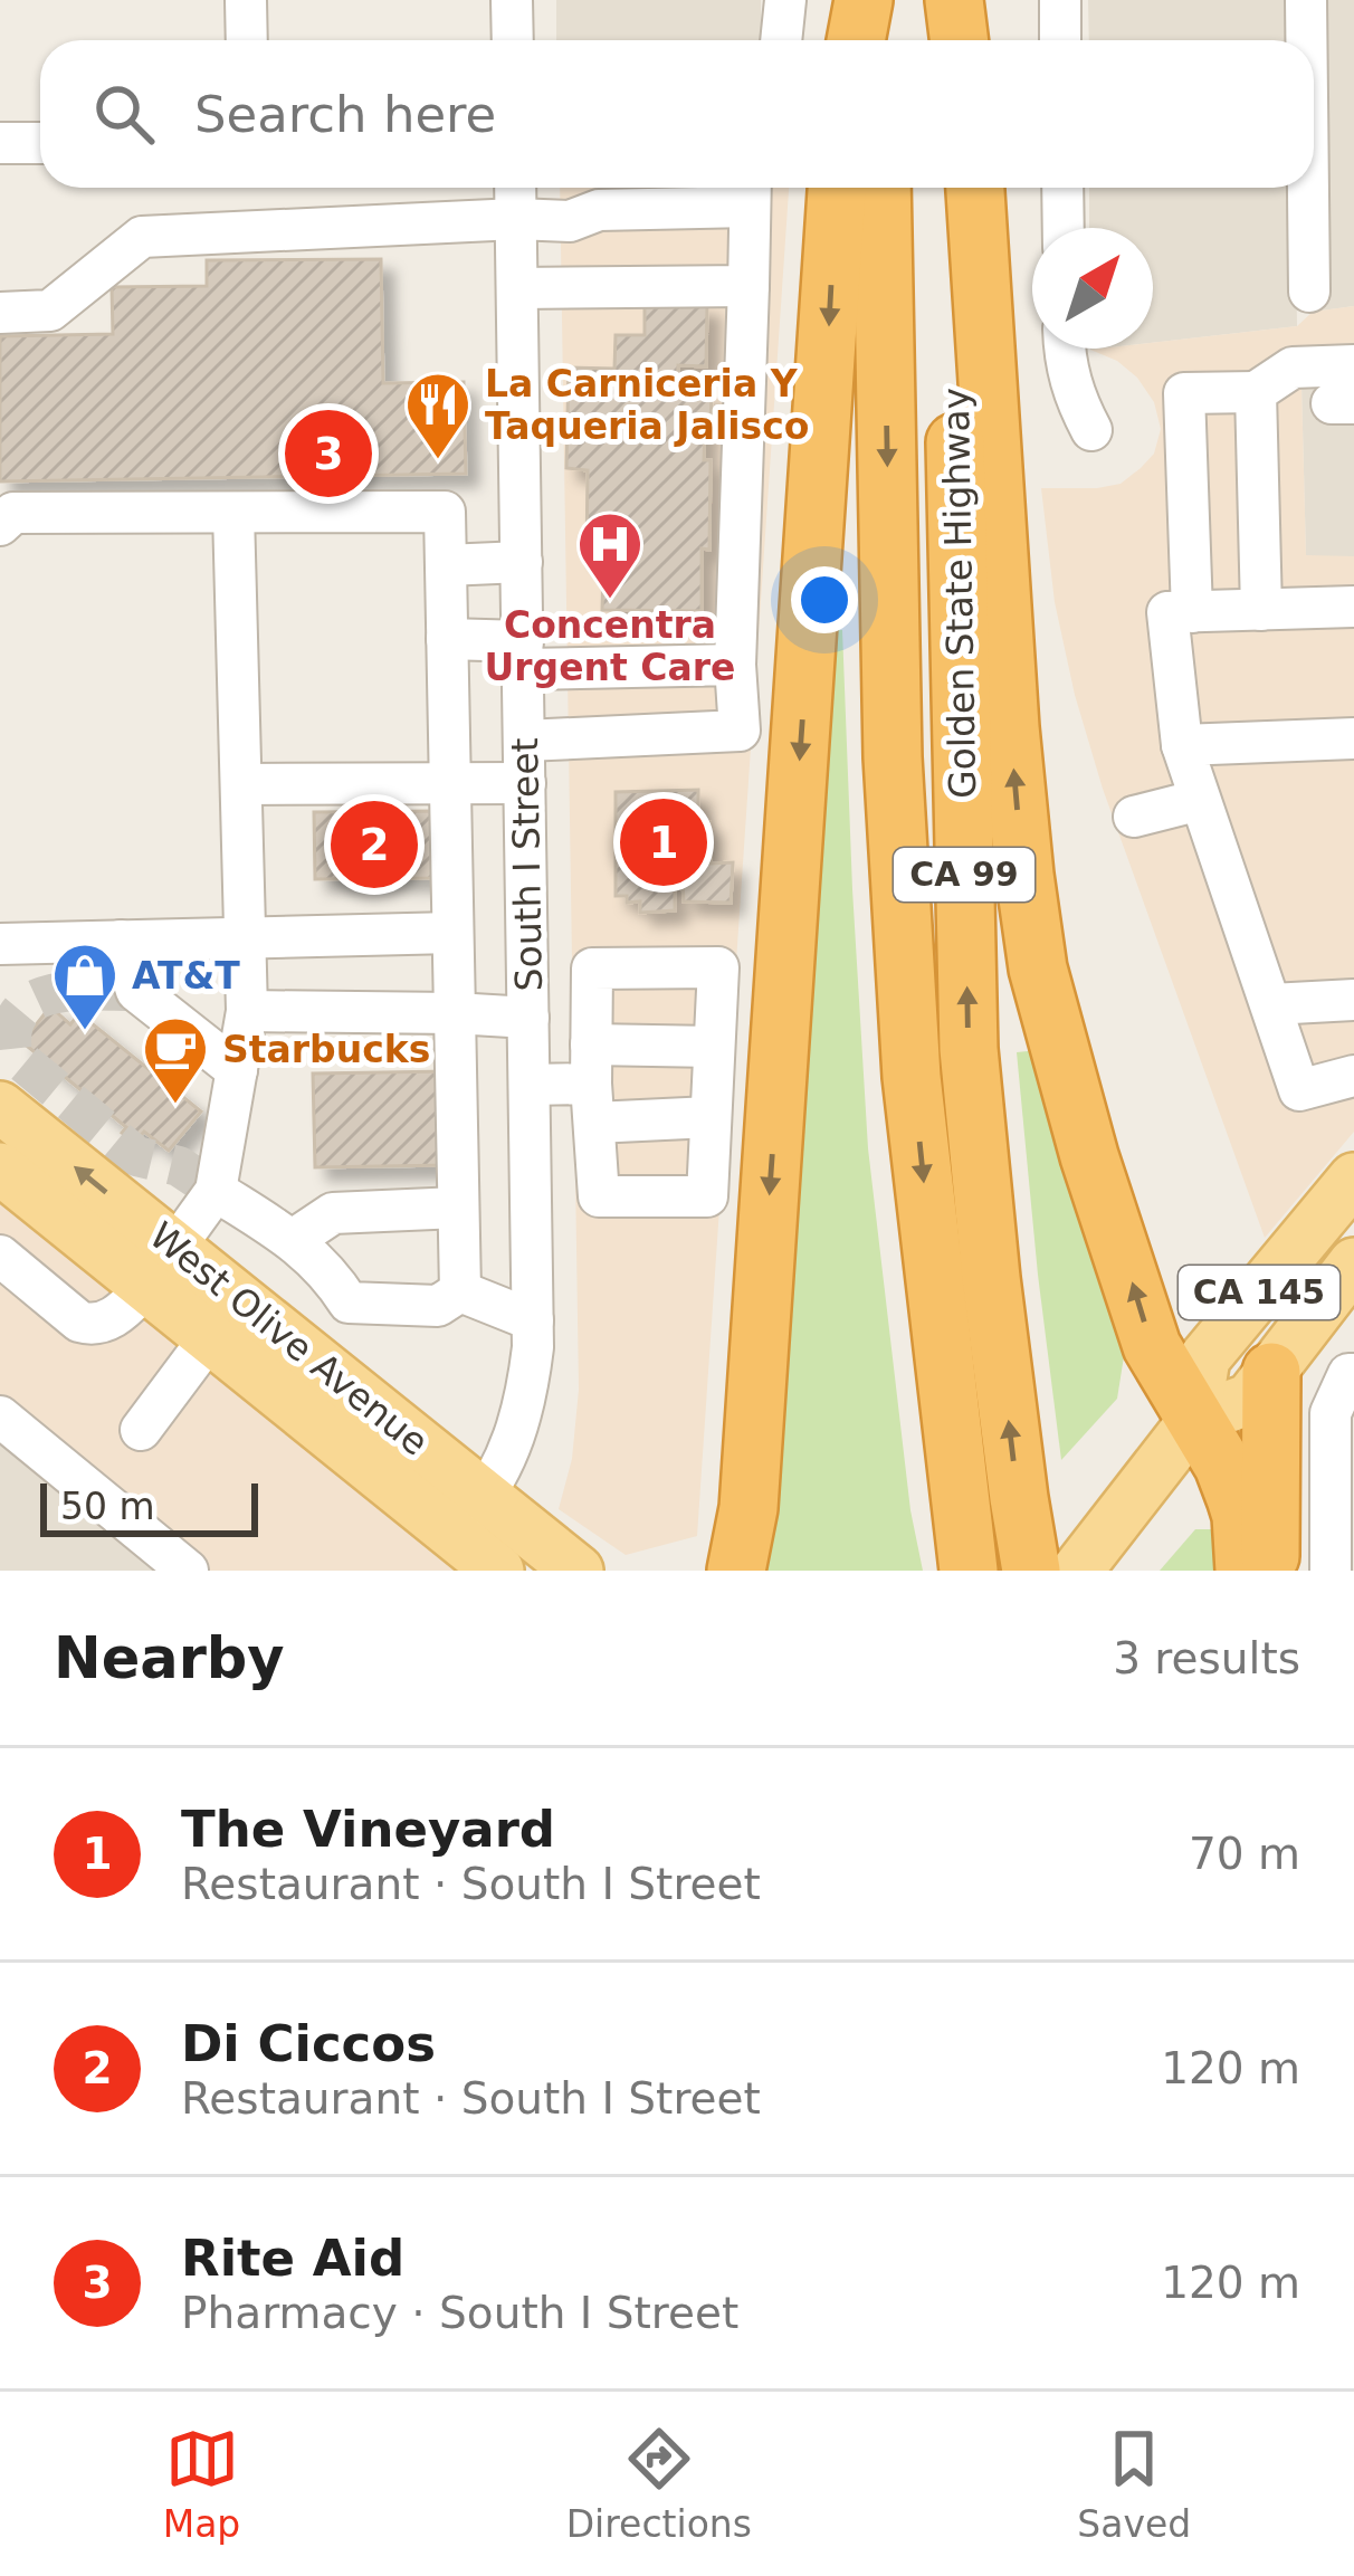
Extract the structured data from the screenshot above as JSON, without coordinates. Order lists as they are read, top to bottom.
{
  "streets": {
    "highway": ["Golden State Highway", "CA 99"],
    "main road": ["CA 145", "West Olive Avenue"],
    "street": ["South I Street"]
  },
  "crossings": [
    ["South I Street", "West Olive Avenue"]
  ],
  "places": {
    "restaurant": ["La Carniceria Y Taqueria Jalisco"],
    "hospital": ["Concentra Urgent Care"],
    "shop": ["AT&T"],
    "cafe": ["Starbucks"]
  },
  "scale_bar": "50 m",
  "north": "top right",
  "page": {
    "search": "Search here",
    "pins": ["3", "1", "2"],
    "scale": "50 m",
    "heading": ["Nearby", "3 results"],
    "list": [
      {
        "mark": "1",
        "name": "The Vineyard",
        "note": "Restaurant · South I Street",
        "value": "70 m"
      },
      {
        "mark": "2",
        "name": "Di Ciccos",
        "note": "Restaurant · South I Street",
        "value": "120 m"
      },
      {
        "mark": "3",
        "name": "Rite Aid",
        "note": "Pharmacy · South I Street",
        "value": "120 m"
      }
    ],
    "nav": ["Map", "Directions", "Saved"]
  }
}
